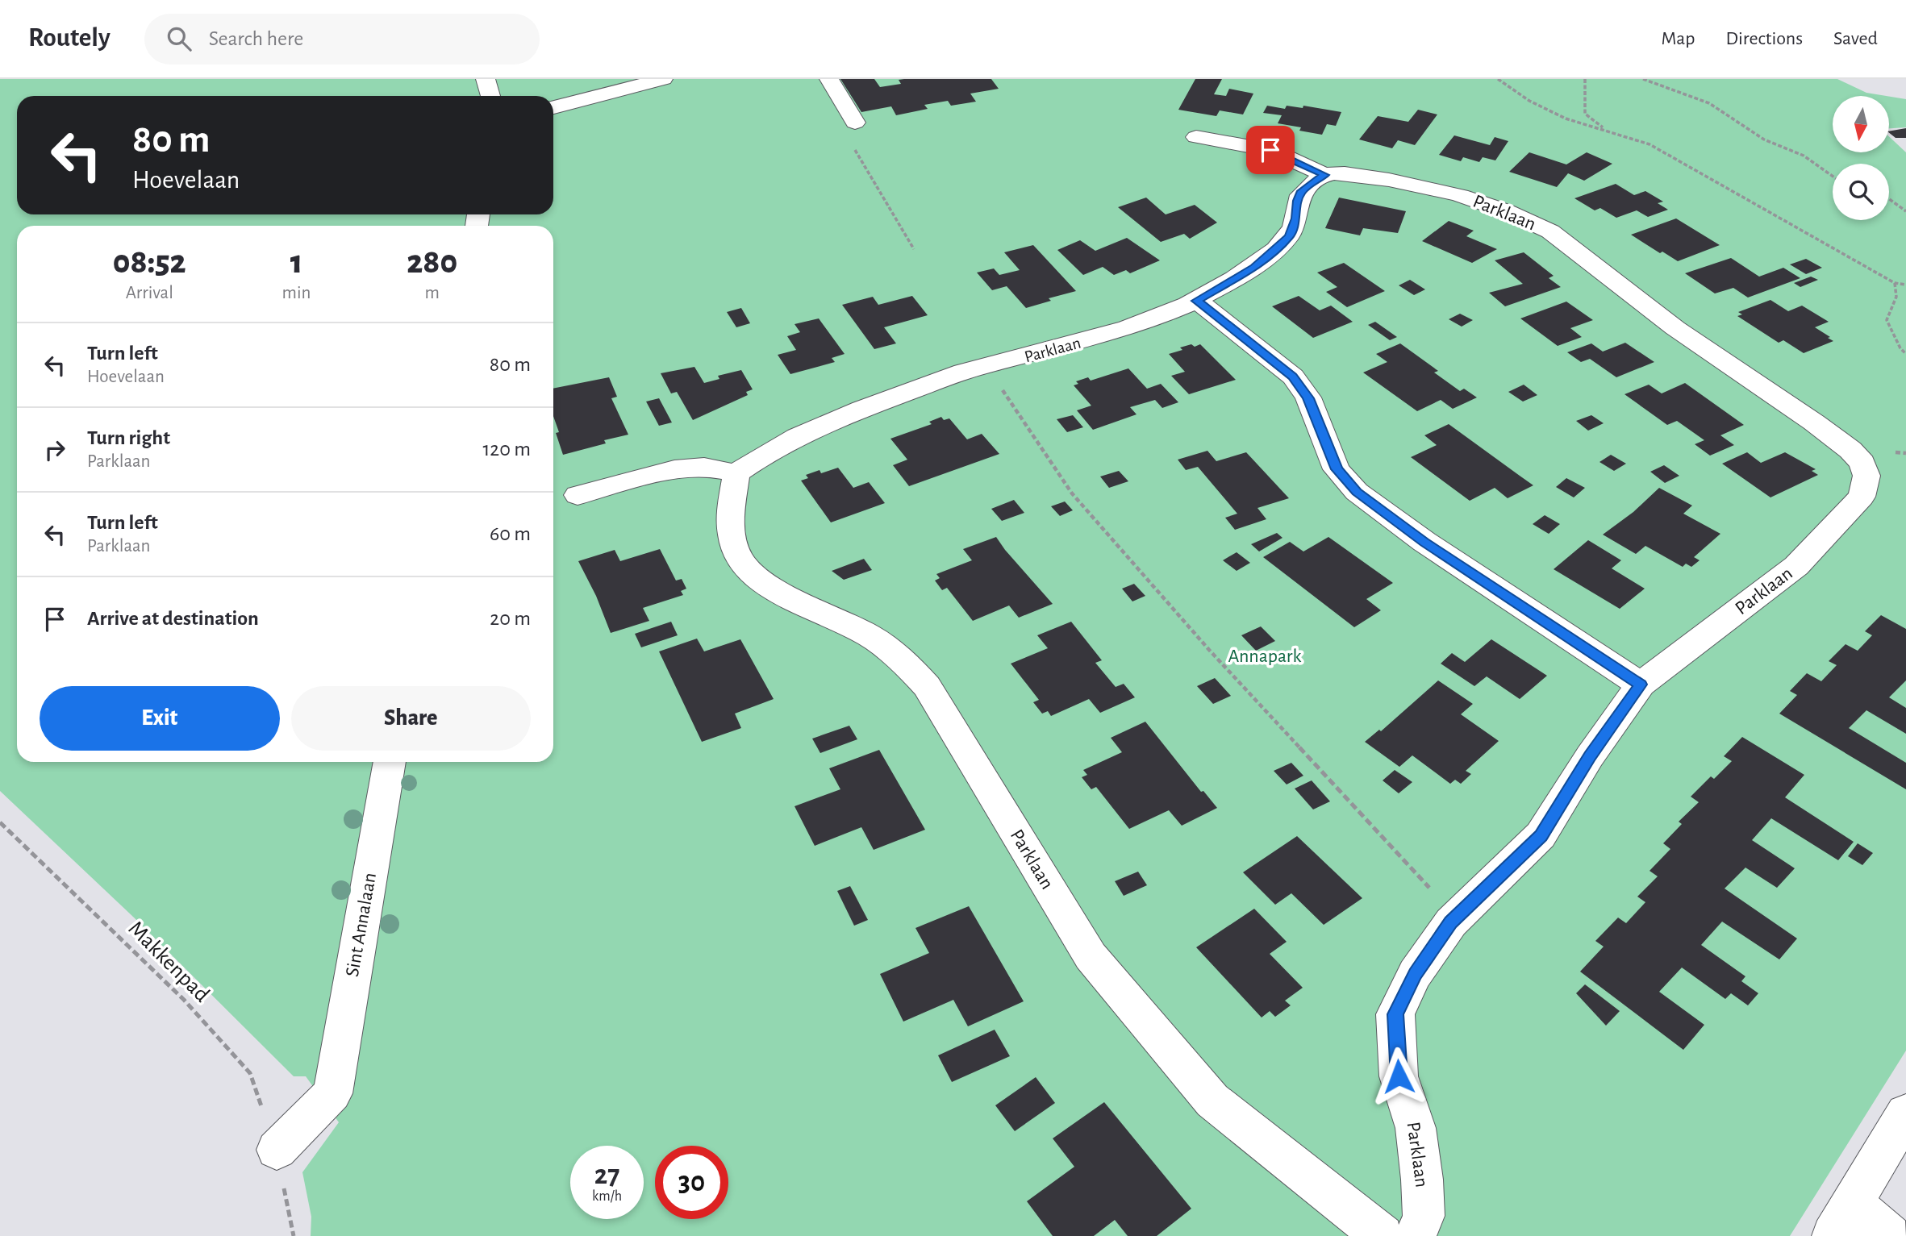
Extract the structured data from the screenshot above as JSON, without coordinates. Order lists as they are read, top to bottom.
{
  "streets": {
    "street": ["Parklaan", "Sint Annalaan"],
    "path": ["Makkenpad"]
  },
  "crossings": [
    ["Sint Annalaan", "Makkenpad"]
  ],
  "parks": ["Annapark"],
  "north": "bottom",
  "page": {
    "header": "Routely",
    "search": "Search here",
    "nav": ["Map", "Directions", "Saved"],
    "turn": ["80 m", "Hoevelaan"],
    "eta": [
      "08:52",
      "Arrival",
      "1",
      "min",
      "280",
      "m"
    ],
    "list": [
      {
        "name": "Turn left",
        "note": "Hoevelaan",
        "value": "80 m"
      },
      {
        "name": "Turn right",
        "note": "Parklaan",
        "value": "120 m"
      },
      {
        "name": "Turn left",
        "note": "Parklaan",
        "value": "60 m"
      },
      {
        "name": "Arrive at destination",
        "value": "20 m"
      }
    ],
    "buttons": ["Exit", "Share"],
    "speed": "27 km/h",
    "limit": "30"
  }
}
